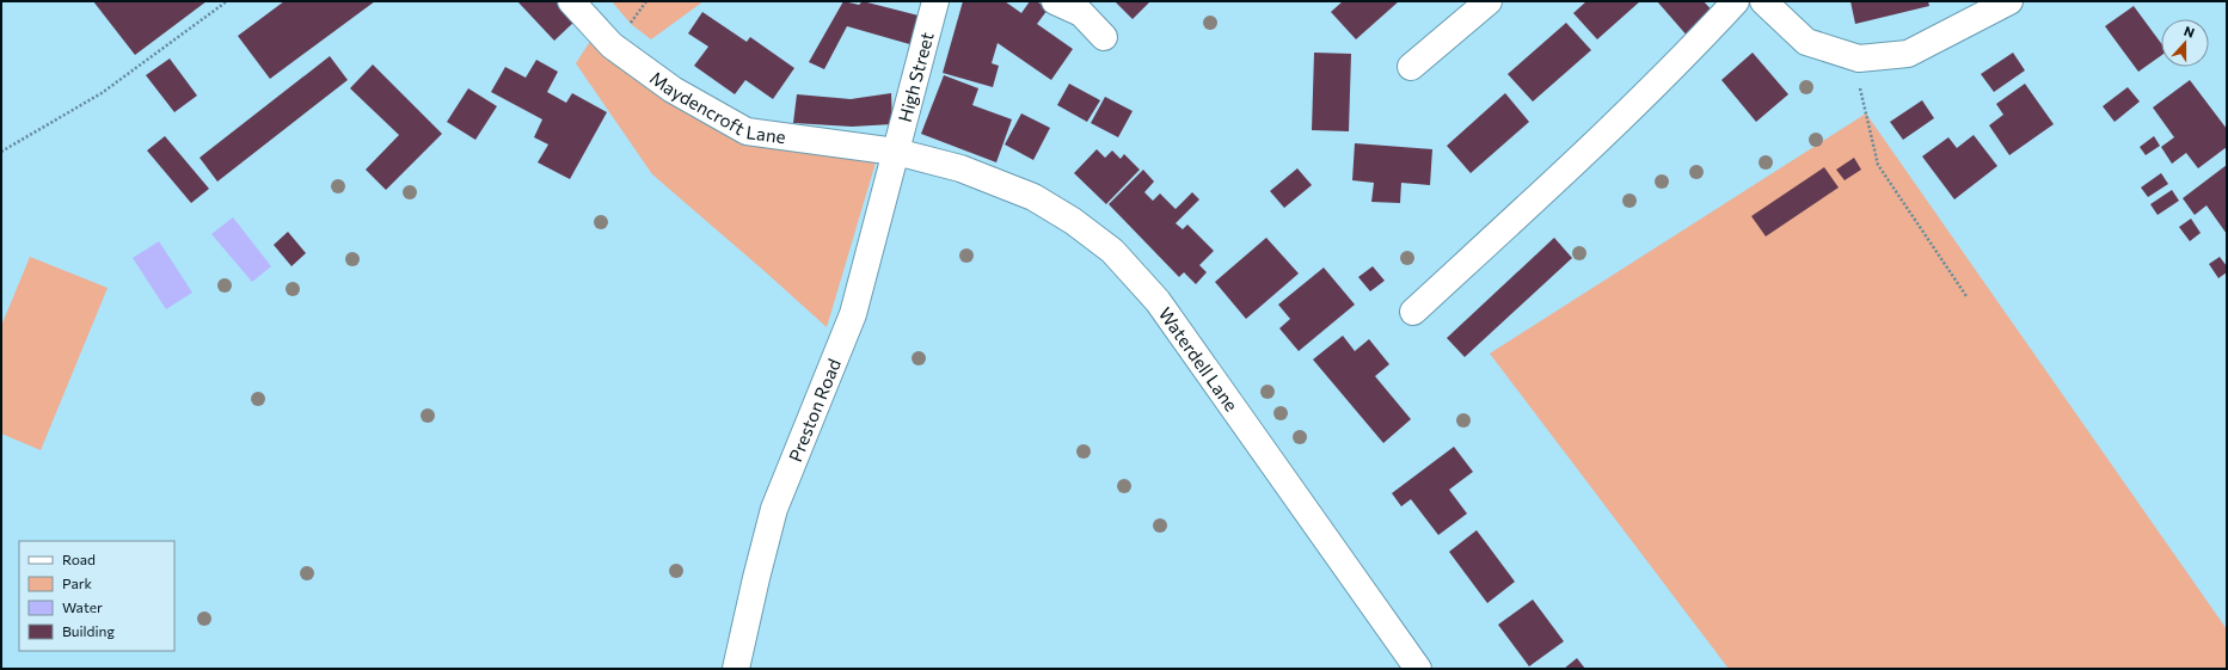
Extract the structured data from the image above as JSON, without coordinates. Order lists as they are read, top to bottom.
{
  "streets": {
    "street": [
      "High Street",
      "Maydencroft Lane",
      "Waterdell Lane",
      "Preston Road"
    ]
  },
  "crossings": [
    ["High Street", "Maydencroft Lane"],
    ["High Street", "Waterdell Lane"],
    ["High Street", "Preston Road"],
    ["Maydencroft Lane", "Waterdell Lane"],
    ["Maydencroft Lane", "Preston Road"],
    ["Waterdell Lane", "Preston Road"]
  ],
  "legend": [
    "Road",
    "Park",
    "Water",
    "Building"
  ],
  "north": "top"
}
